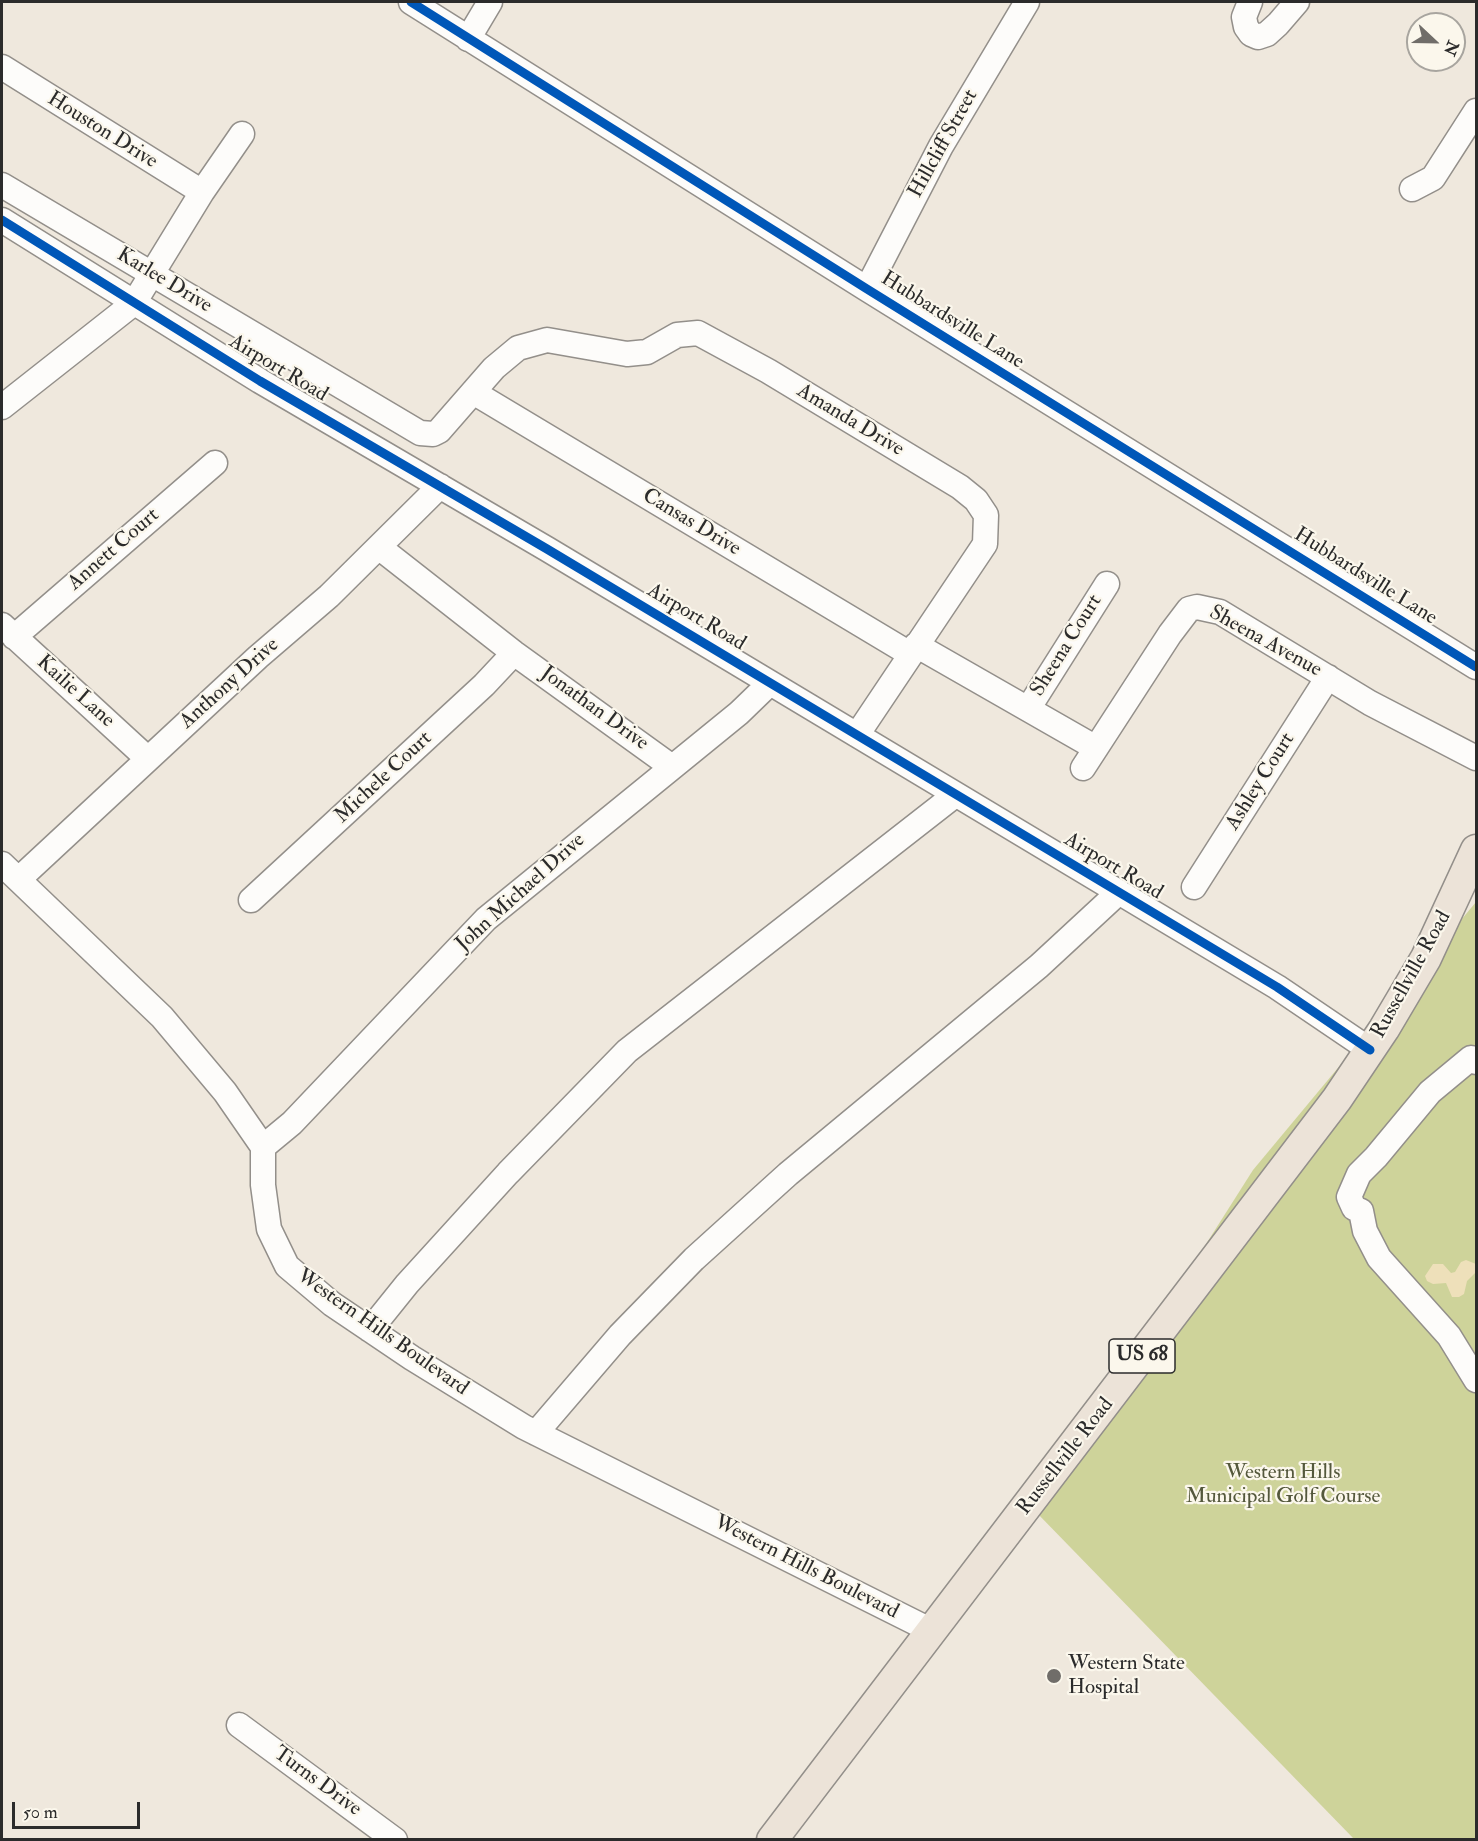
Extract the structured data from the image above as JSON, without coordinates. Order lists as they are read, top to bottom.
{
  "streets": {
    "main road": ["Russellville Road", "US 68"],
    "street": [
      "Houston Drive",
      "Hillcliff Street",
      "Karlee Drive",
      "Hubbardsville Lane",
      "Airport Road",
      "Amanda Drive",
      "Cansas Drive",
      "Annett Court",
      "Sheena Avenue",
      "Sheena Court",
      "Anthony Drive",
      "Kailie Lane",
      "Jonathan Drive",
      "Michele Court",
      "Ashley Court",
      "John Michael Drive",
      "Western Hills Boulevard",
      "Turns Drive"
    ]
  },
  "crossings": [
    ["Hillcliff Street", "Hubbardsville Lane"],
    ["Karlee Drive", "Amanda Drive"],
    ["Karlee Drive", "Cansas Drive"],
    ["Airport Road", "Amanda Drive"],
    ["Airport Road", "Anthony Drive"],
    ["Airport Road", "John Michael Drive"],
    ["Airport Road", "Russellville Road"],
    ["Amanda Drive", "Cansas Drive"],
    ["Cansas Drive", "Sheena Avenue"],
    ["Cansas Drive", "Sheena Court"],
    ["Annett Court", "Kailie Lane"],
    ["Sheena Avenue", "Ashley Court"],
    ["Anthony Drive", "Kailie Lane"],
    ["Anthony Drive", "Jonathan Drive"],
    ["Jonathan Drive", "Michele Court"],
    ["Jonathan Drive", "John Michael Drive"],
    ["John Michael Drive", "Western Hills Boulevard"],
    ["Russellville Road", "Western Hills Boulevard"]
  ],
  "parks": ["Western Hills Municipal Golf Course"],
  "places": ["Western State Hospital"],
  "scale_bar": "50 m",
  "north": "right"
}
